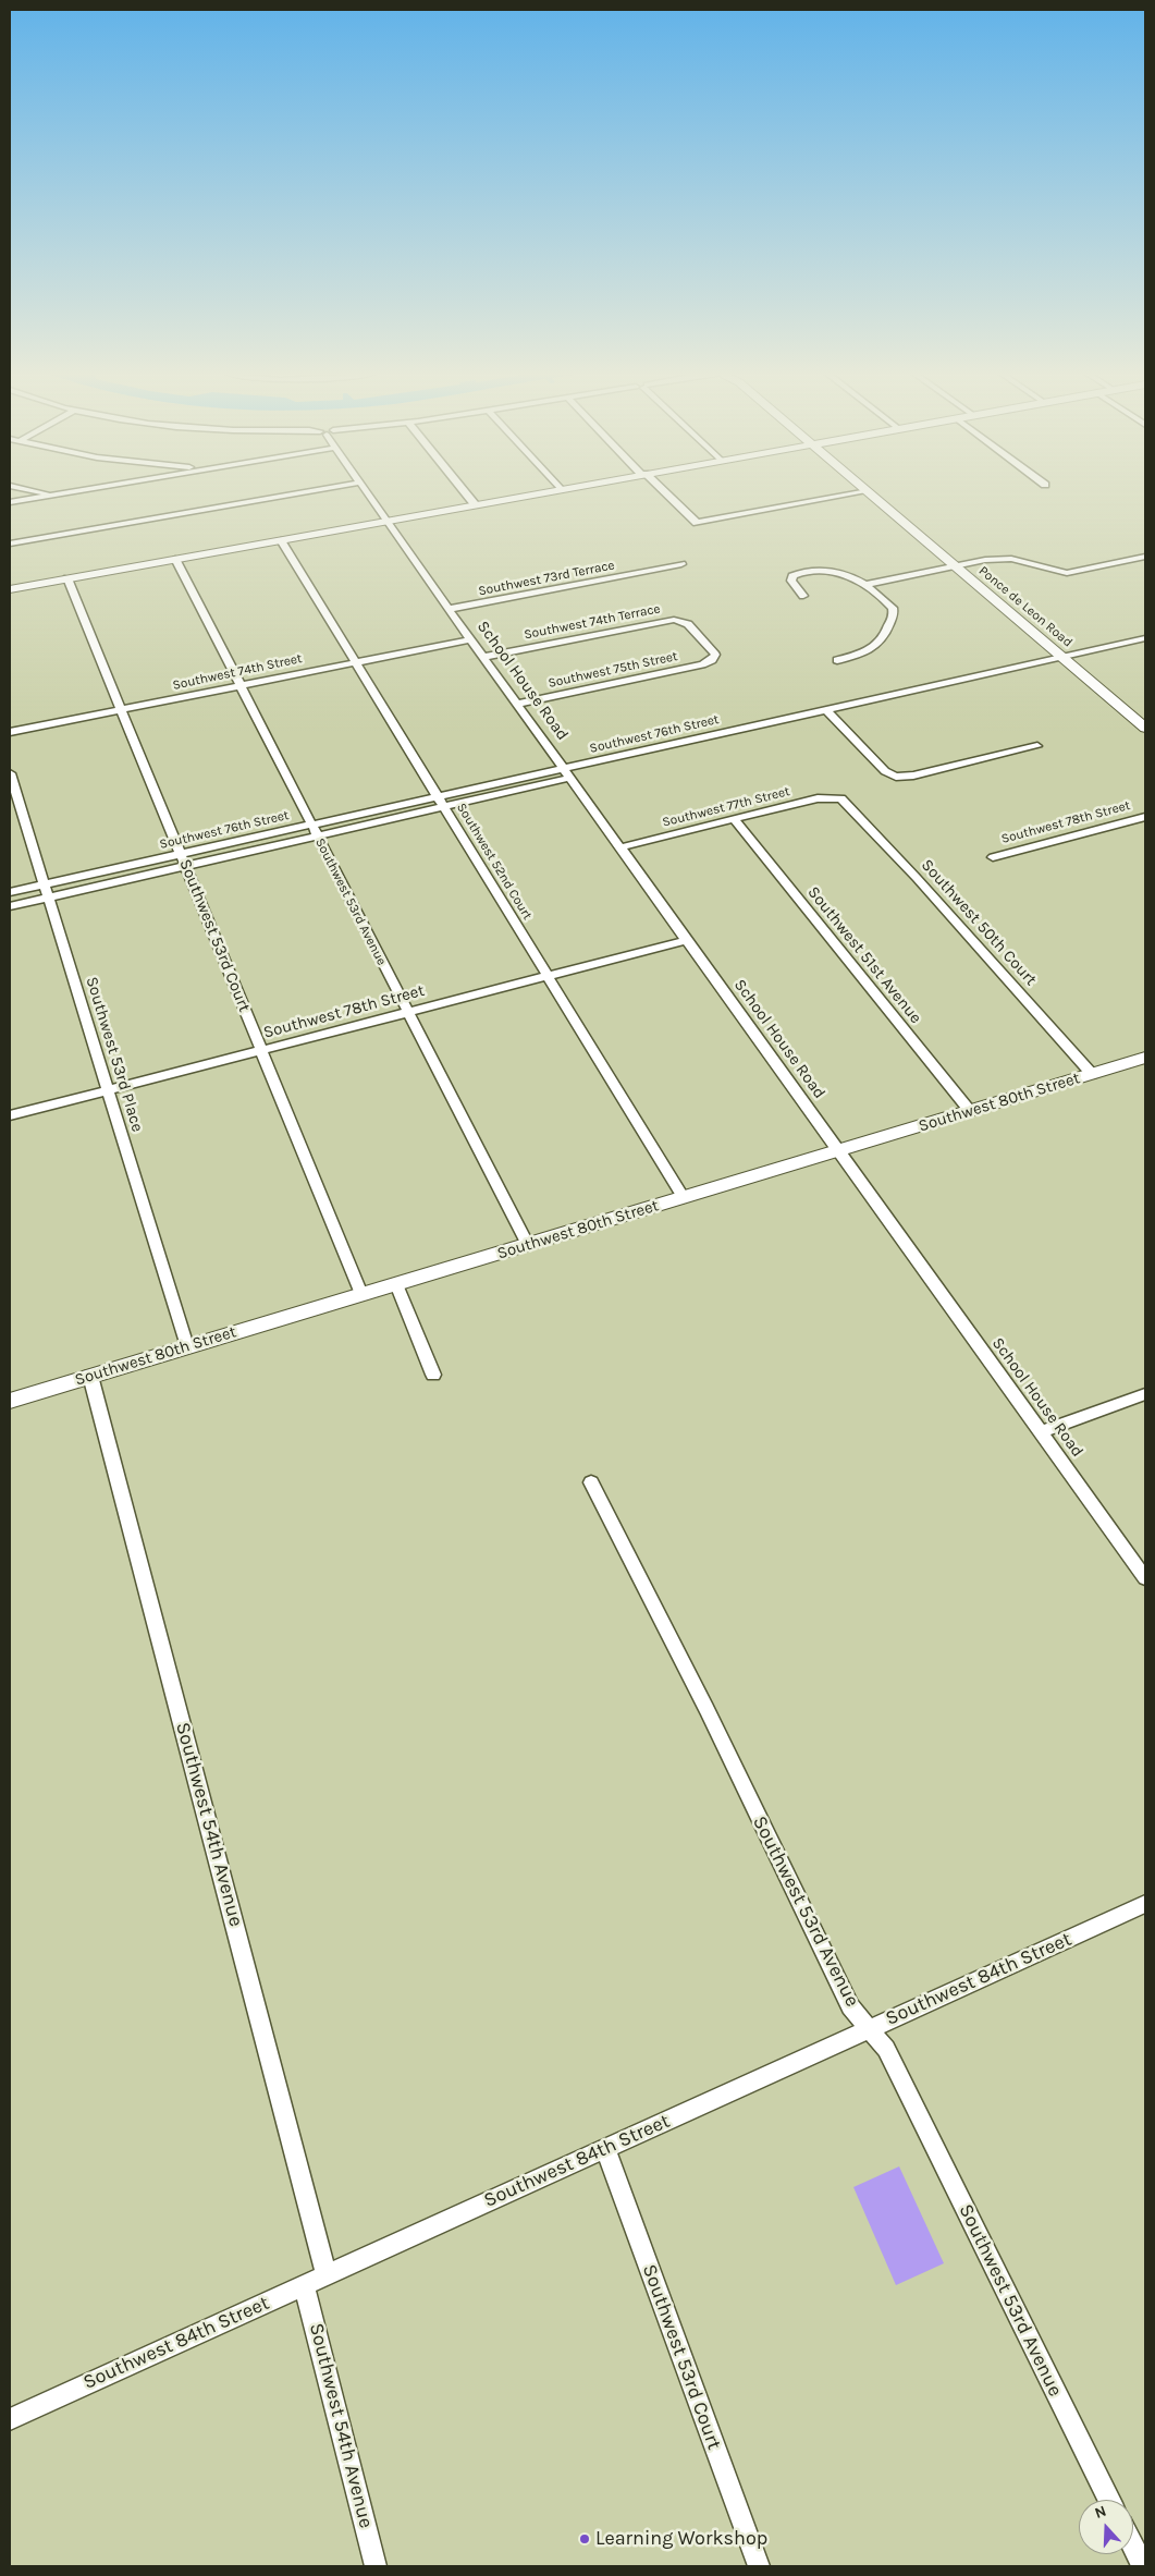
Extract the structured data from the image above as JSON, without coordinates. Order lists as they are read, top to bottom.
{
  "streets": {
    "street": [
      "Southwest 73rd Terrace",
      "Ponce de Leon Road",
      "Southwest 74th Terrace",
      "Southwest 75th Street",
      "Southwest 74th Street",
      "School House Road",
      "Southwest 76th Street",
      "Southwest 77th Street",
      "Southwest 78th Street",
      "Southwest 52nd Court",
      "Southwest 53rd Avenue",
      "Southwest 50th Court",
      "Southwest 53rd Court",
      "Southwest 51st Avenue",
      "Southwest 53rd Place",
      "Southwest 80th Street",
      "Southwest 54th Avenue",
      "Southwest 84th Street"
    ]
  },
  "crossings": [
    ["Southwest 73rd Terrace", "School House Road"],
    ["Ponce de Leon Road", "Southwest 76th Street"],
    ["Southwest 74th Terrace", "Southwest 75th Street"],
    ["Southwest 74th Terrace", "School House Road"],
    ["Southwest 75th Street", "School House Road"],
    ["Southwest 74th Street", "School House Road"],
    ["Southwest 74th Street", "Southwest 52nd Court"],
    ["Southwest 74th Street", "Southwest 53rd Avenue"],
    ["Southwest 74th Street", "Southwest 53rd Court"],
    ["School House Road", "Southwest 76th Street"],
    ["School House Road", "Southwest 77th Street"],
    ["School House Road", "Southwest 78th Street"],
    ["School House Road", "Southwest 80th Street"],
    ["Southwest 76th Street", "Southwest 52nd Court"],
    ["Southwest 76th Street", "Southwest 53rd Avenue"],
    ["Southwest 76th Street", "Southwest 53rd Court"],
    ["Southwest 76th Street", "Southwest 53rd Place"],
    ["Southwest 77th Street", "Southwest 50th Court"],
    ["Southwest 77th Street", "Southwest 51st Avenue"],
    ["Southwest 78th Street", "Southwest 52nd Court"],
    ["Southwest 78th Street", "Southwest 53rd Avenue"],
    ["Southwest 78th Street", "Southwest 53rd Court"],
    ["Southwest 78th Street", "Southwest 53rd Place"],
    ["Southwest 52nd Court", "Southwest 80th Street"],
    ["Southwest 53rd Avenue", "Southwest 80th Street"],
    ["Southwest 53rd Avenue", "Southwest 84th Street"],
    ["Southwest 50th Court", "Southwest 80th Street"],
    ["Southwest 53rd Court", "Southwest 80th Street"],
    ["Southwest 53rd Court", "Southwest 84th Street"],
    ["Southwest 51st Avenue", "Southwest 80th Street"],
    ["Southwest 53rd Place", "Southwest 80th Street"],
    ["Southwest 80th Street", "Southwest 54th Avenue"],
    ["Southwest 54th Avenue", "Southwest 84th Street"]
  ],
  "places": ["Learning Workshop"],
  "north": "top"
}
